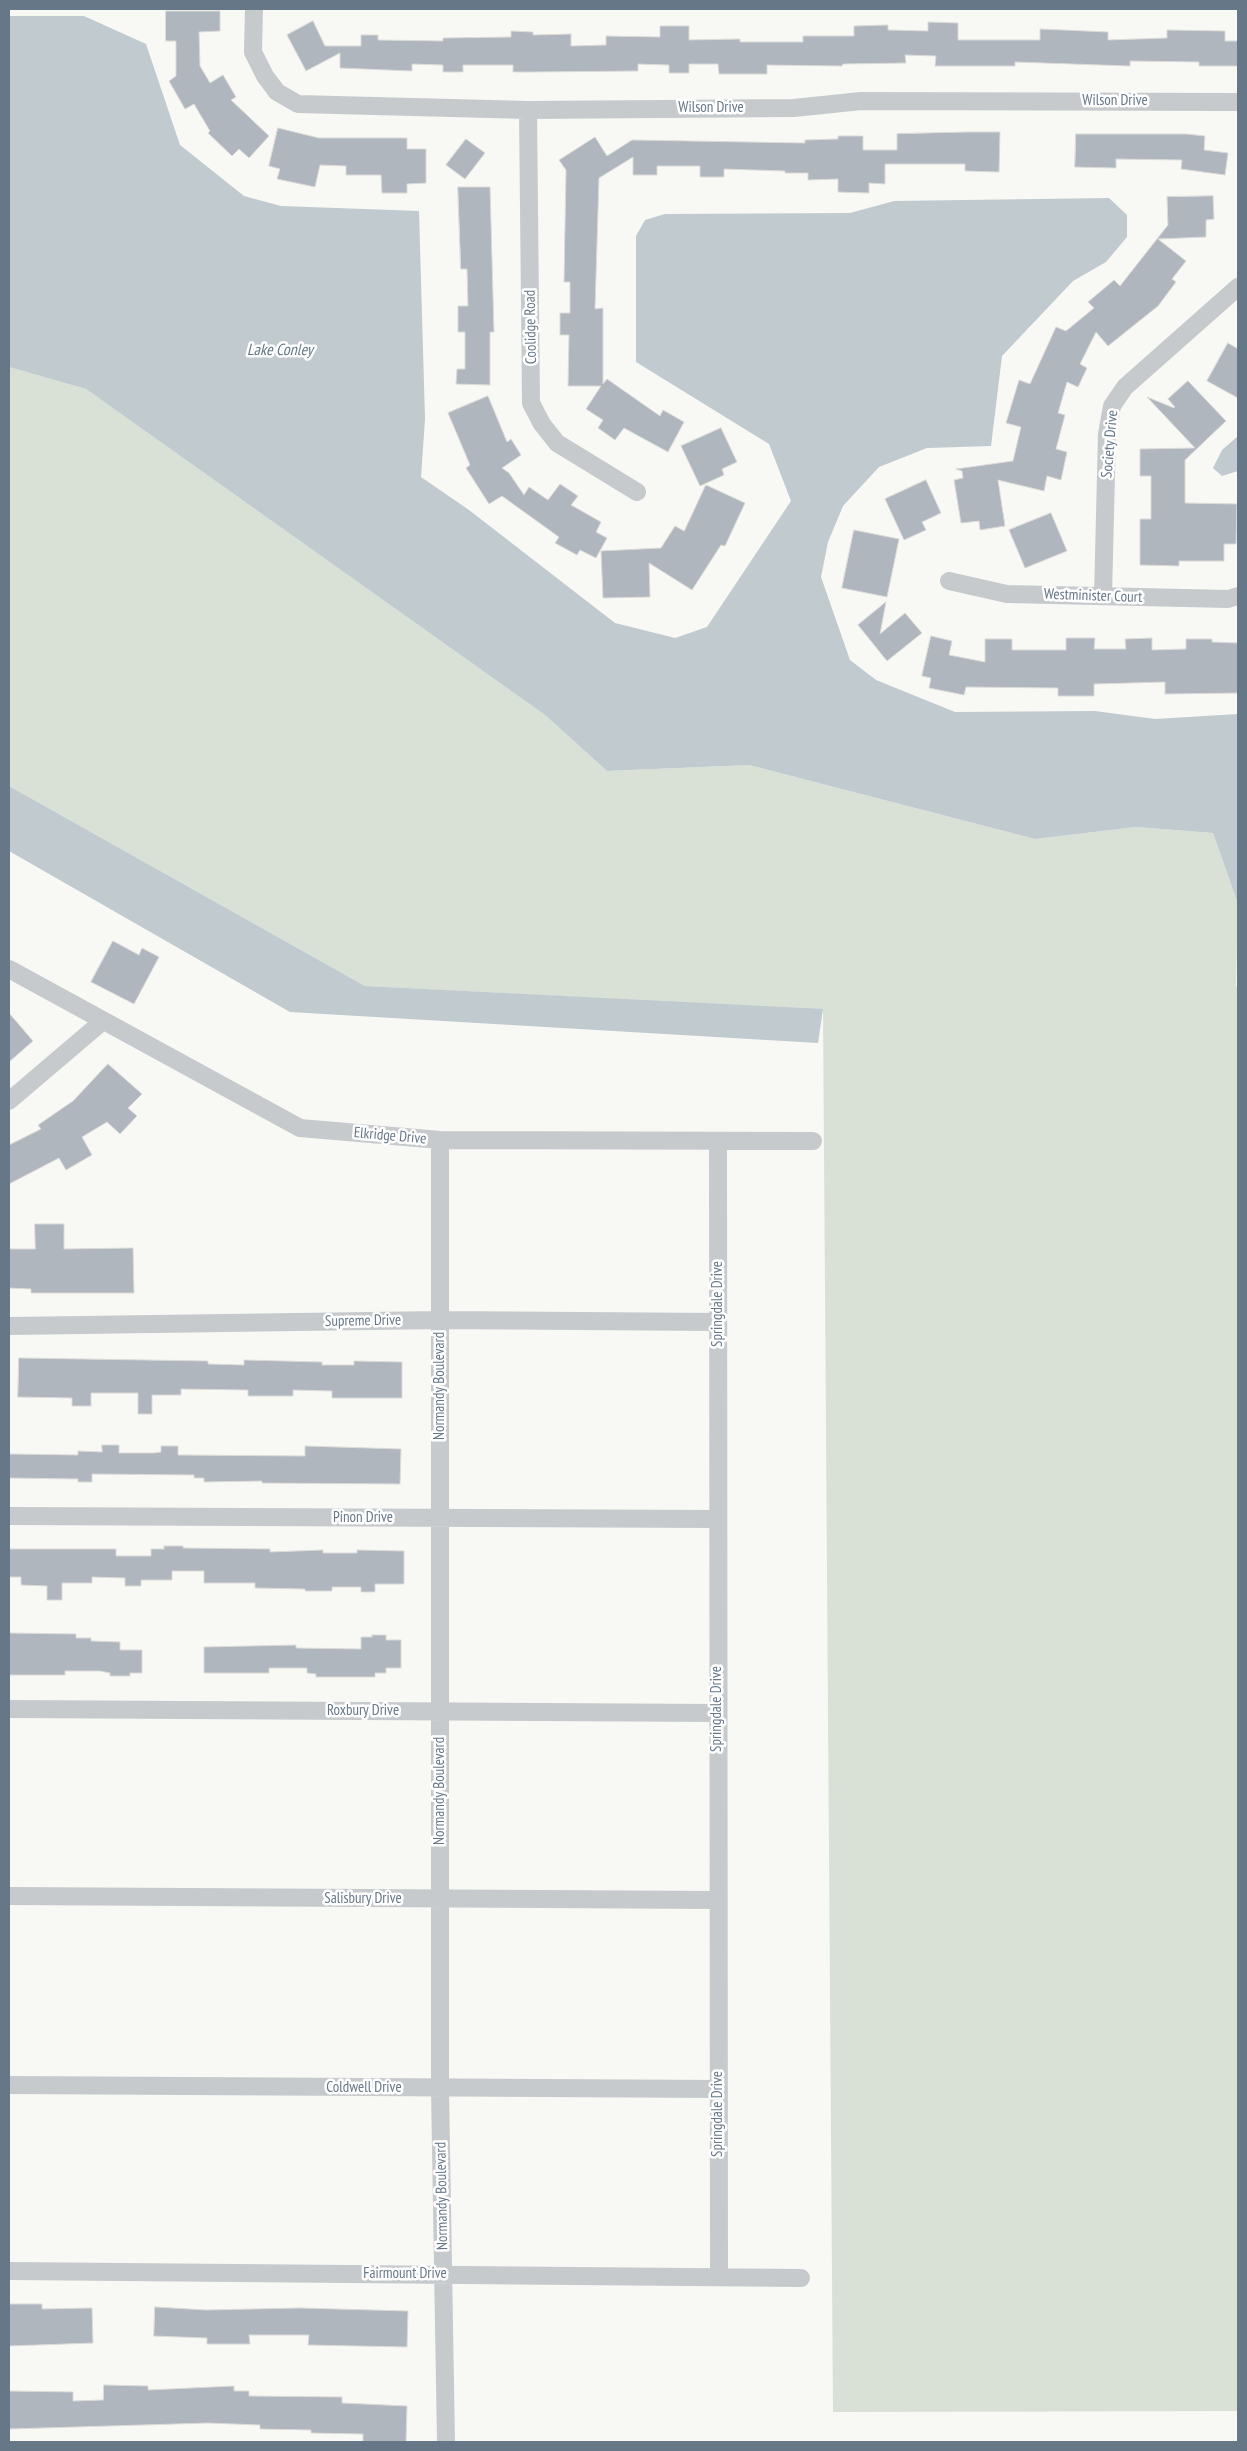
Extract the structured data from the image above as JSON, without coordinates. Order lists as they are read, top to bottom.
{
  "streets": {
    "street": [
      "Wilson Drive",
      "Coolidge Road",
      "Society Drive",
      "Westminister Court",
      "Elkridge Drive",
      "Springdale Drive",
      "Supreme Drive",
      "Normandy Boulevard",
      "Pinon Drive",
      "Roxbury Drive",
      "Salisbury Drive",
      "Coldwell Drive",
      "Fairmount Drive"
    ]
  },
  "crossings": [
    ["Wilson Drive", "Coolidge Road"],
    ["Society Drive", "Westminister Court"],
    ["Elkridge Drive", "Springdale Drive"],
    ["Elkridge Drive", "Normandy Boulevard"],
    ["Springdale Drive", "Supreme Drive"],
    ["Springdale Drive", "Pinon Drive"],
    ["Springdale Drive", "Roxbury Drive"],
    ["Springdale Drive", "Salisbury Drive"],
    ["Springdale Drive", "Coldwell Drive"],
    ["Springdale Drive", "Fairmount Drive"],
    ["Supreme Drive", "Normandy Boulevard"],
    ["Normandy Boulevard", "Pinon Drive"],
    ["Normandy Boulevard", "Roxbury Drive"],
    ["Normandy Boulevard", "Salisbury Drive"],
    ["Normandy Boulevard", "Coldwell Drive"],
    ["Normandy Boulevard", "Fairmount Drive"]
  ],
  "water": ["Lake Conley"]
}
